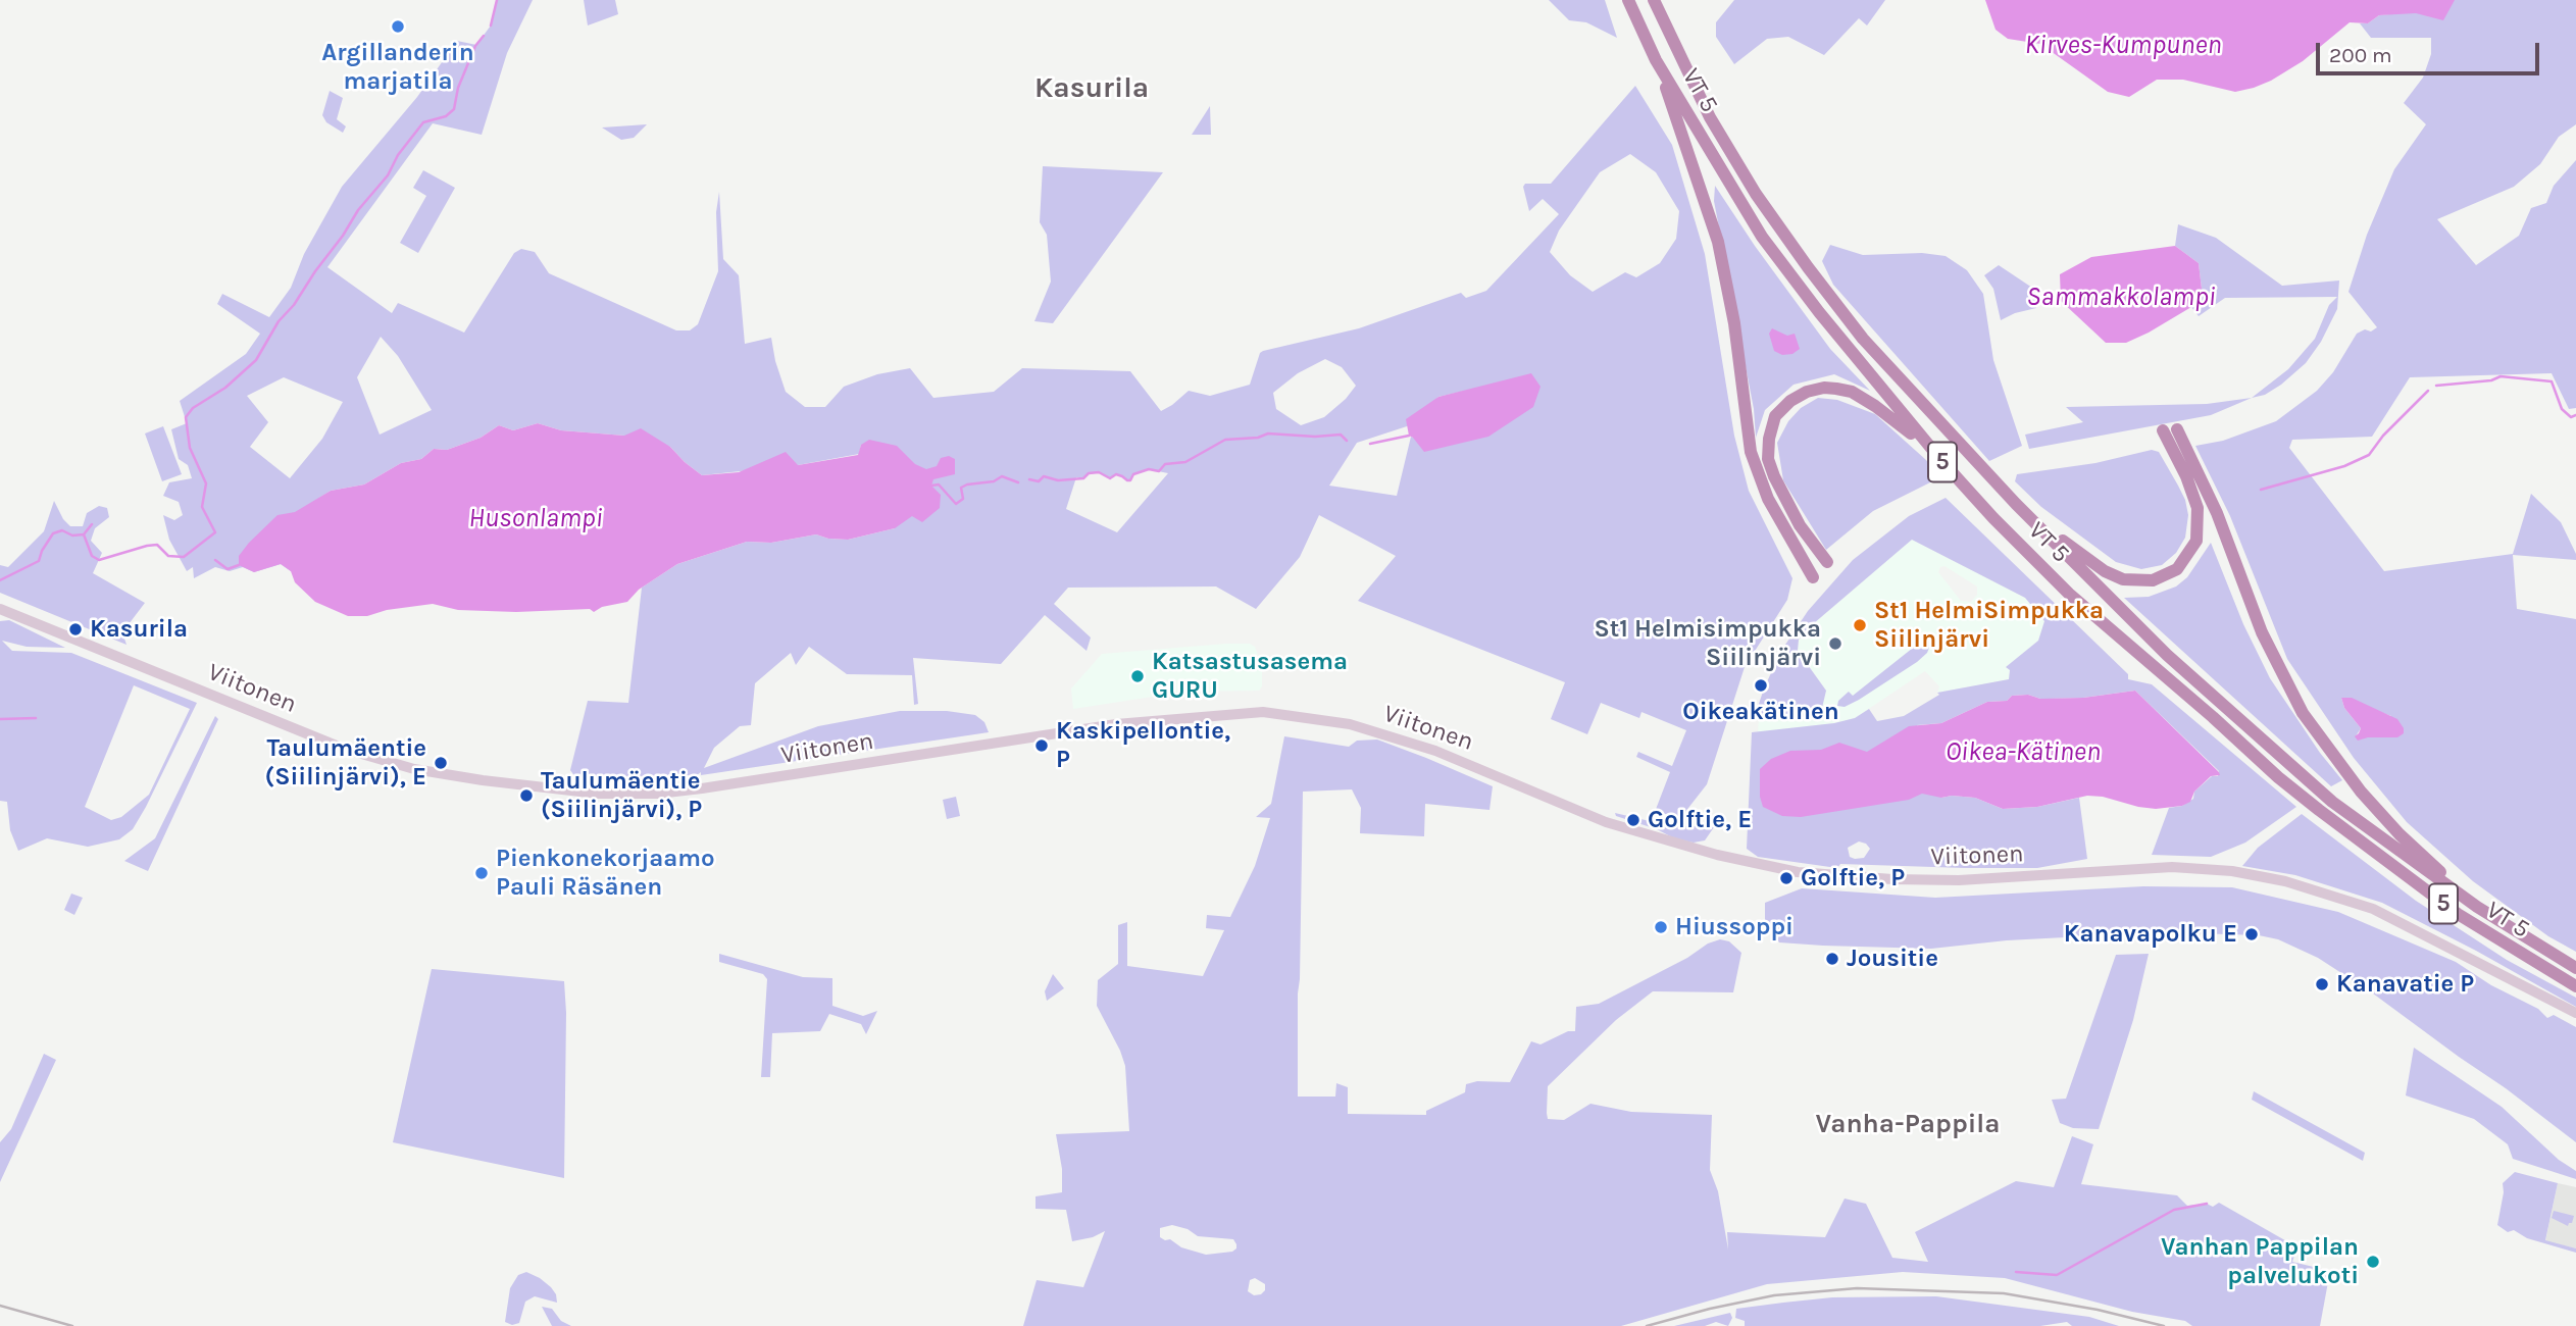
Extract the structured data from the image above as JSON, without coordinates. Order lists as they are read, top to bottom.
{
  "streets": {
    "highway": ["VT 5", "5"],
    "main road": ["Viitonen"]
  },
  "districts": ["Kasurila", "Vanha-Pappila"],
  "water": [
    "Kirves-Kumpunen",
    "Sammakkolampi",
    "Husonlampi",
    "Oikea-Kätinen"
  ],
  "places": [
    "Argillanderin marjatila",
    "St1 HelmiSimpukka Siilinjärvi",
    "Kasurila",
    "St1 Helmisimpukka Siilinjärvi",
    "Katsastusasema GURU",
    "Oikeakätinen",
    "Kaskipellontie, P",
    "Taulumäentie (Siilinjärvi), E",
    "Taulumäentie (Siilinjärvi), P",
    "Golftie, E",
    "Pienkonekorjaamo Pauli Räsänen",
    "Golftie, P",
    "Hiussoppi",
    "Kanavapolku E",
    "Jousitie",
    "Kanavatie P",
    "Vanhan Pappilan palvelukoti"
  ],
  "scale_bar": "200 m"
}
